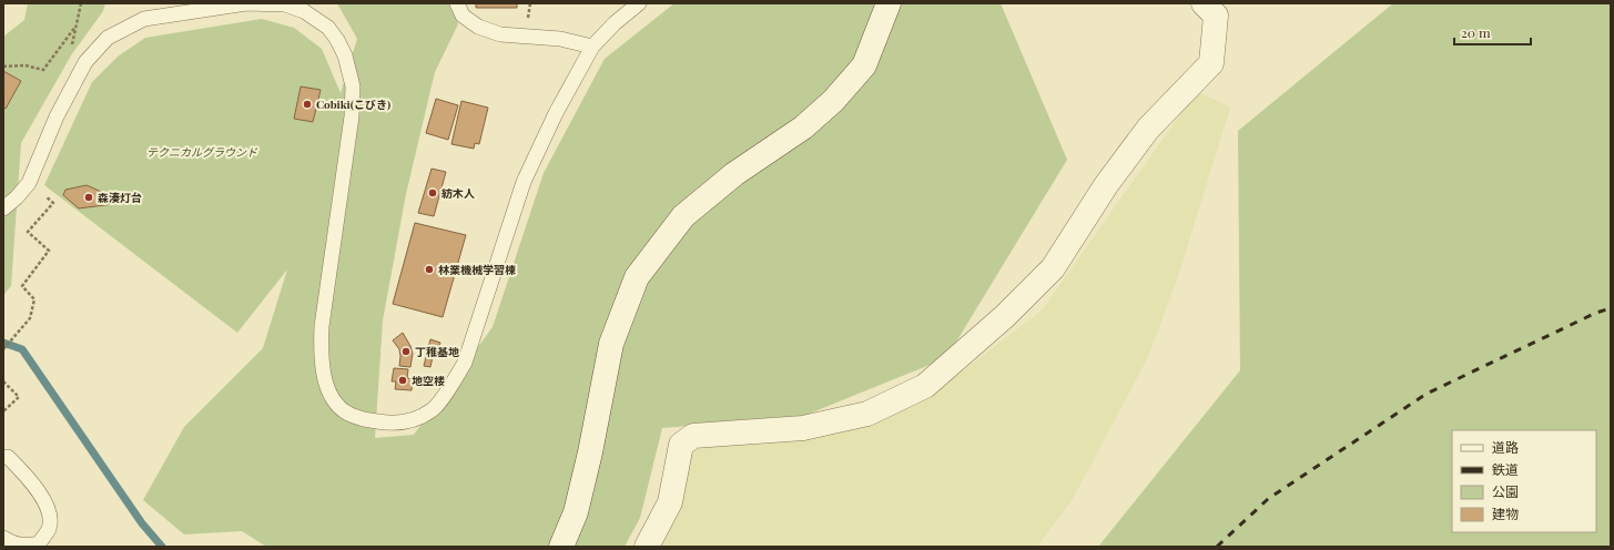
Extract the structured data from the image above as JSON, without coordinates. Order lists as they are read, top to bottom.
{
  "parks": ["テクニカルグラウンド"],
  "places": [
    "Cobiki(こびき)",
    "紡木人",
    "森湊灯台",
    "林業機械学習棟",
    "丁稚基地",
    "地空楼"
  ],
  "legend": [
    "道路",
    "鉄道",
    "公園",
    "建物"
  ],
  "scale_bar": "20 m"
}
